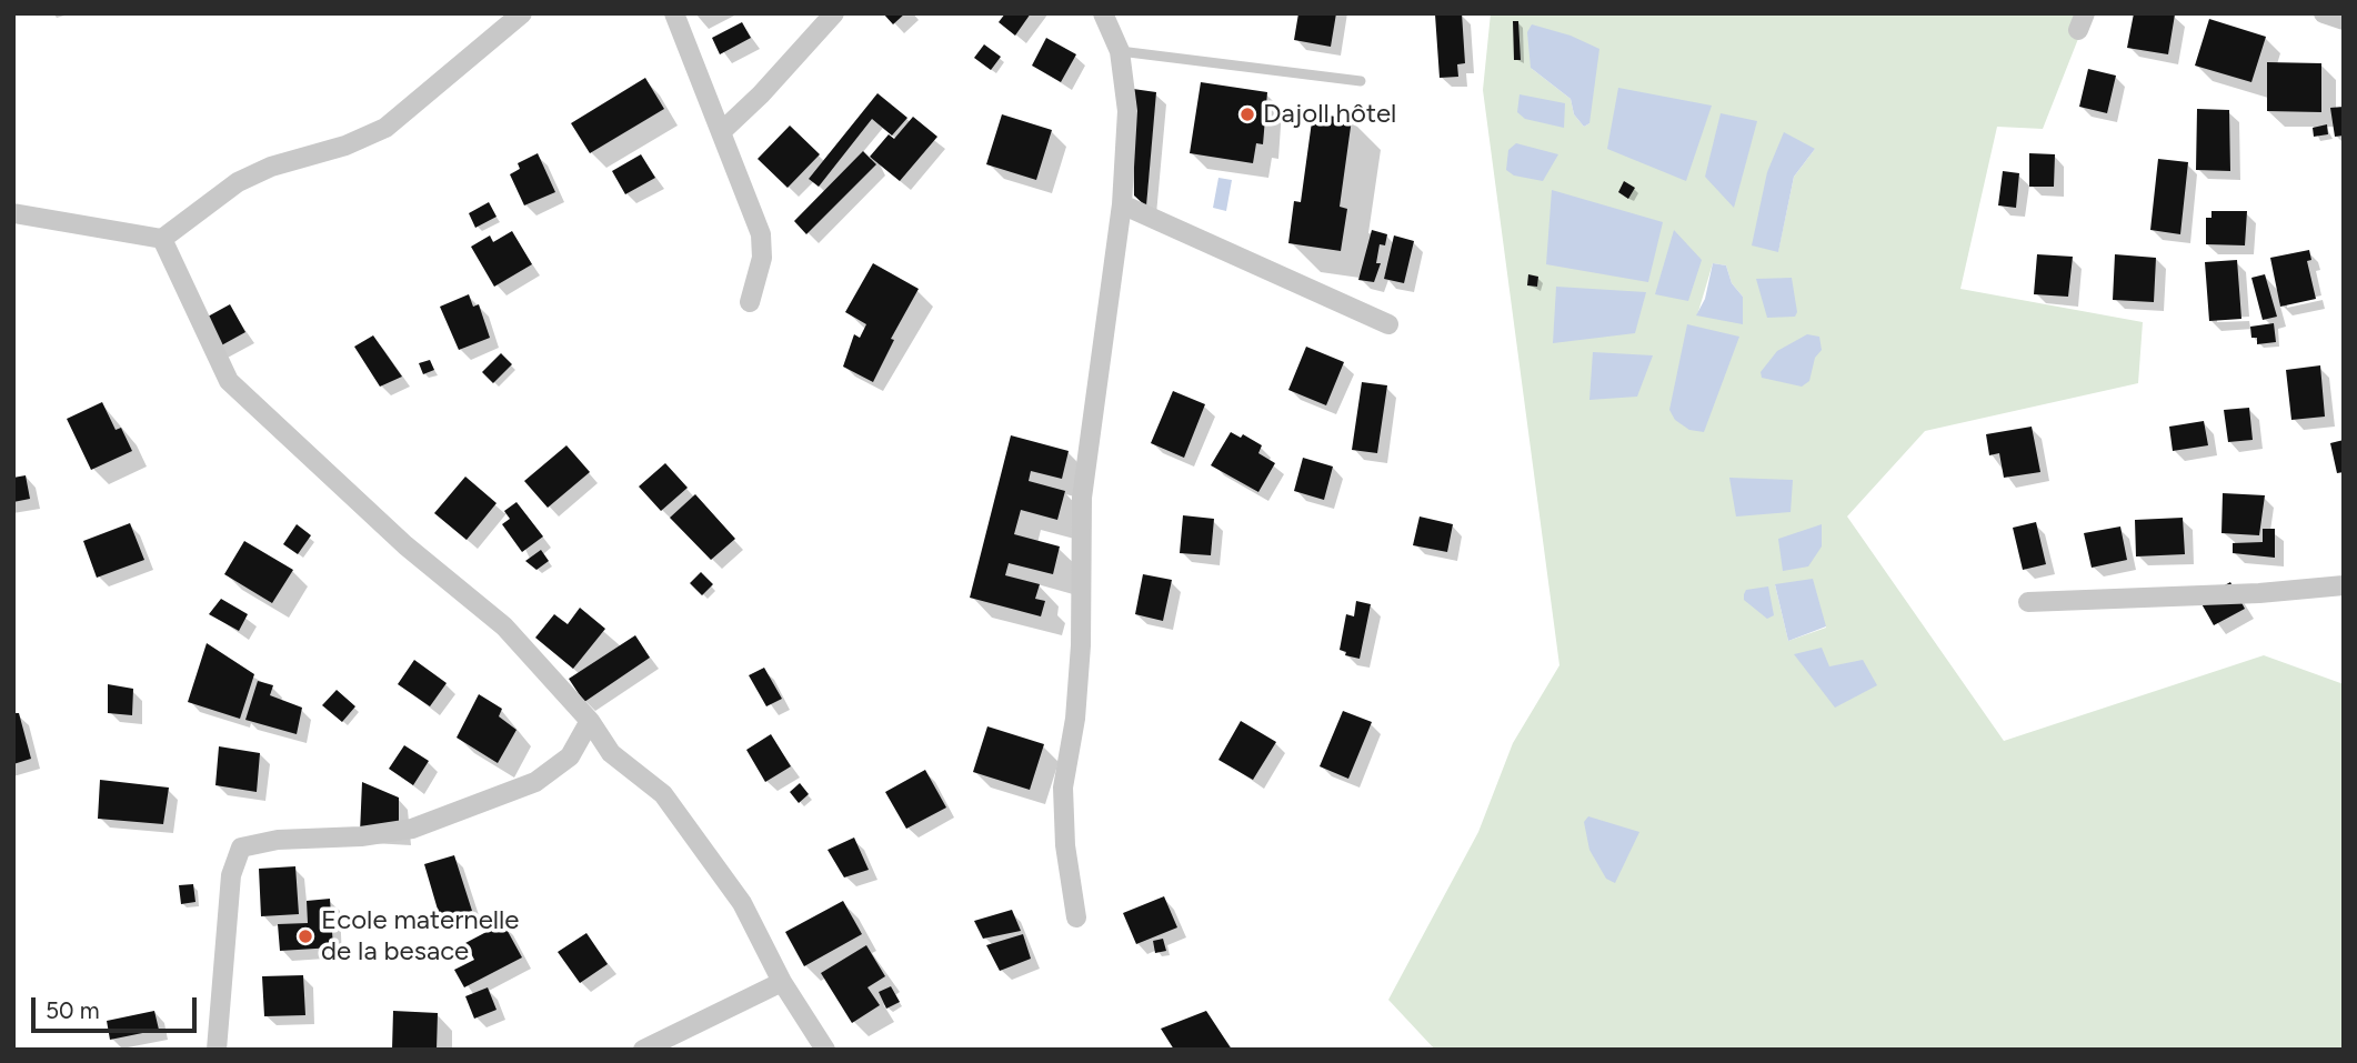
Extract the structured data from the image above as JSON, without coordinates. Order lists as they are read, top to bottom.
{
  "places": ["Dajoll hôtel", "Ecole maternelle de la besace"],
  "scale_bar": "50 m"
}
